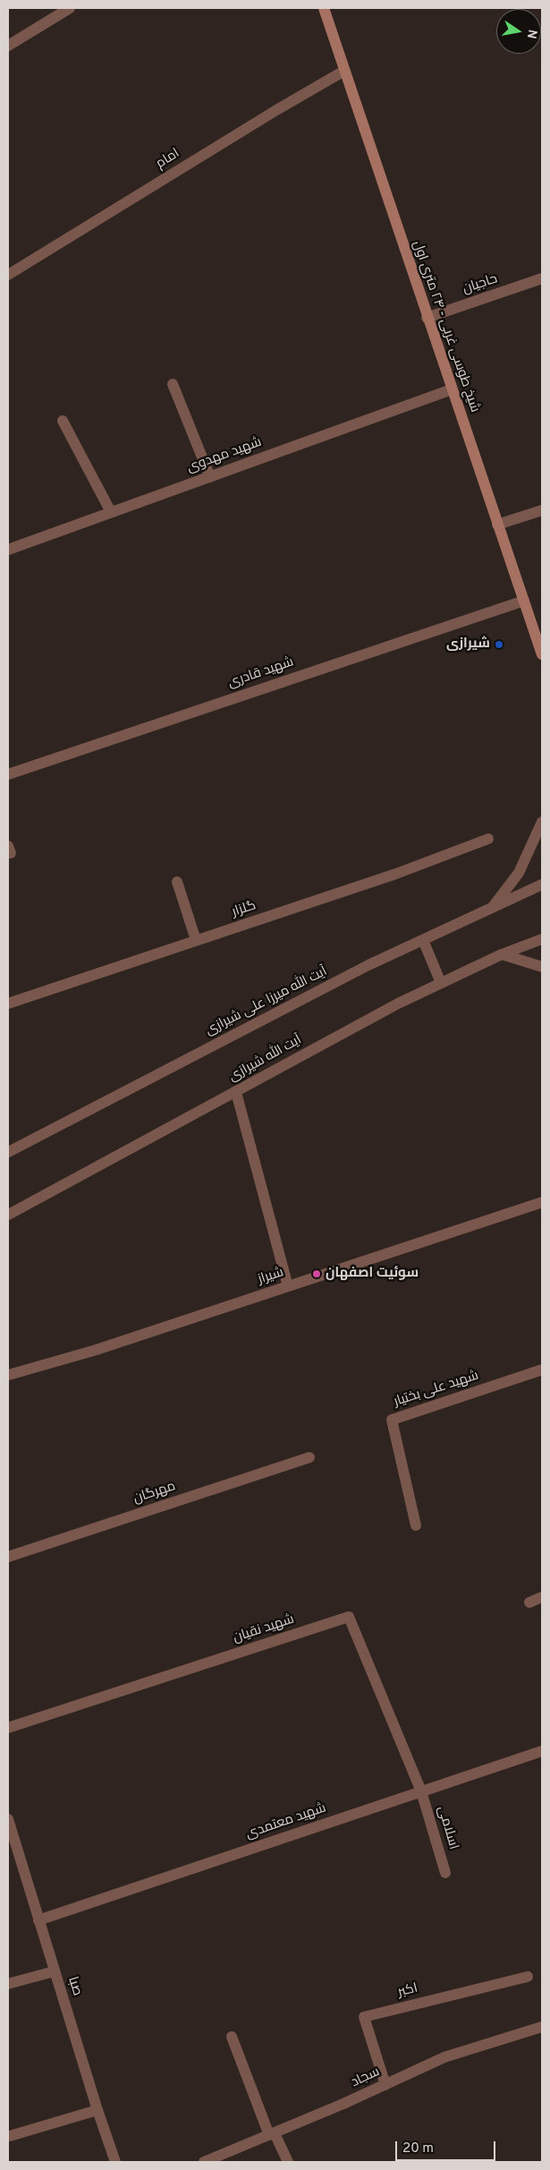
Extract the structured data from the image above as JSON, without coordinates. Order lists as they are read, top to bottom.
{
  "streets": {
    "main road": ["شیخ طوسی غربی - ۲۴ متری اول"],
    "street": [
      "امام",
      "حاجیان",
      "شهید مهدوی",
      "شهید قادری",
      "گلزار",
      "آیت الله میرزا علی شیرازی",
      "آیت الله شیرازی",
      "شیراز",
      "شهید علی بختیار",
      "مهرگان",
      "شهید نقیان",
      "شهید معتمدی",
      "اسلامی",
      "صبا",
      "اکبر",
      "سجاد"
    ]
  },
  "crossings": [
    ["امام", "شیخ طوسی غربی - ۲۴ متری اول"],
    ["حاجیان", "شیخ طوسی غربی - ۲۴ متری اول"],
    ["شیخ طوسی غربی - ۲۴ متری اول", "شهید مهدوی"],
    ["شیخ طوسی غربی - ۲۴ متری اول", "شهید قادری"],
    ["شهید نقیان", "شهید معتمدی"],
    ["شهید نقیان", "اسلامی"],
    ["شهید معتمدی", "اسلامی"],
    ["شهید معتمدی", "صبا"],
    ["اکبر", "سجاد"]
  ],
  "places": ["شیرازی", "سوئیت اصفهان"],
  "scale_bar": "20 m",
  "north": "right"
}
